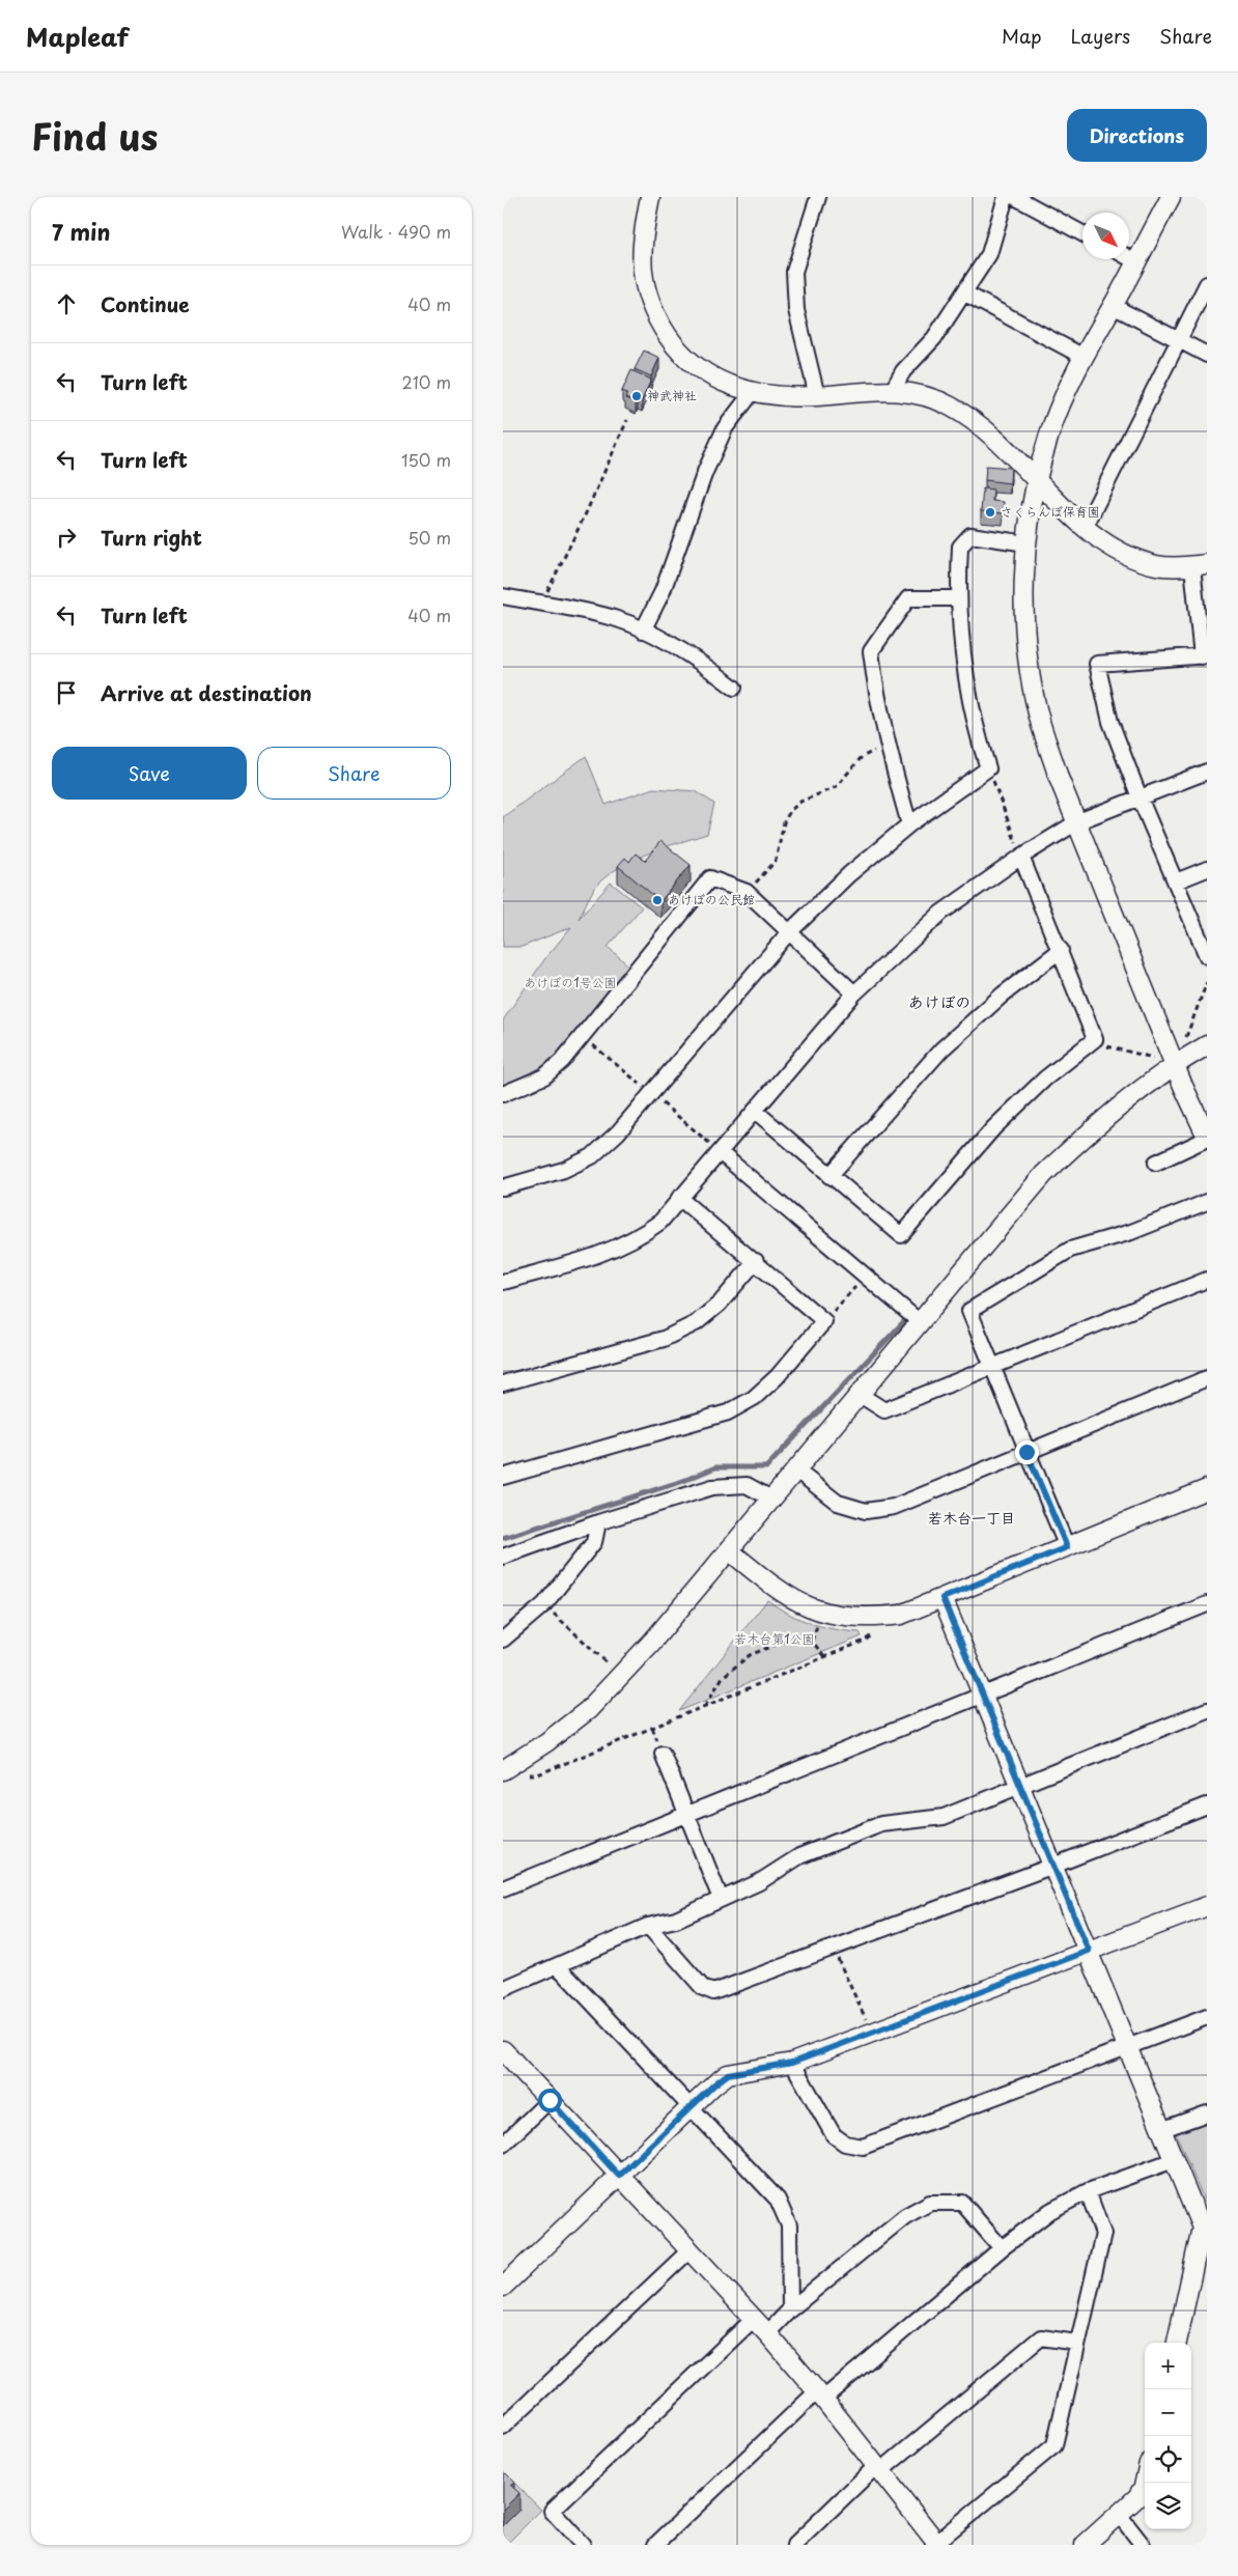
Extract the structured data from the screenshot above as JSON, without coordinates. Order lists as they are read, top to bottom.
{
  "districts": ["あけぼの", "若木台一丁目"],
  "parks": ["あけぼの1号公園", "若木台第1公園"],
  "places": ["神武神社", "さくらんぼ保育園", "あけぼの公民館"],
  "north": "bottom right",
  "page": {
    "header": "Mapleaf",
    "nav": ["Map", "Layers", "Share"],
    "title": "Find us",
    "buttons": [
      "Directions",
      ["Save", "Share"]
    ],
    "heading": ["7 min", "Walk · 490 m"],
    "list": [
      ["Continue", "40 m"],
      ["Turn left", "210 m"],
      ["Turn left", "150 m"],
      ["Turn right", "50 m"],
      ["Turn left", "40 m"],
      "Arrive at destination"
    ],
    "map_buttons": ["+", "−"]
  }
}
